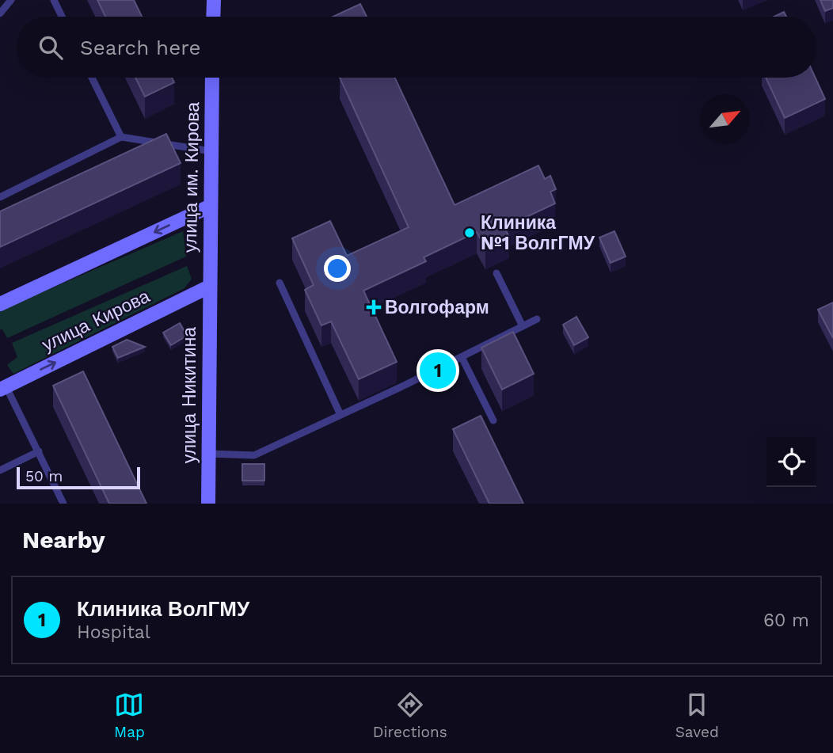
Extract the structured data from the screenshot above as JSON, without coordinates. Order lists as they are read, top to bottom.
{
  "streets": {
    "main road": ["улица им. Кирова", "улица Кирова", "улица Никитина"]
  },
  "crossings": [
    ["улица им. Кирова", "улица Кирова"],
    ["улица им. Кирова", "улица Никитина"],
    ["улица Кирова", "улица Никитина"]
  ],
  "places": {
    "other": ["Клиника №1 ВолгГМУ"],
    "health": ["Волгофарм"]
  },
  "scale_bar": "50 m",
  "north": "top right",
  "page": {
    "search": "Search here",
    "pins": "1",
    "scale": "50 m",
    "heading": "Nearby",
    "list": [
      {
        "mark": "1",
        "name": "Клиника ВолГМУ",
        "note": "Hospital",
        "value": "60 m"
      }
    ],
    "nav": ["Map", "Directions", "Saved"]
  }
}
